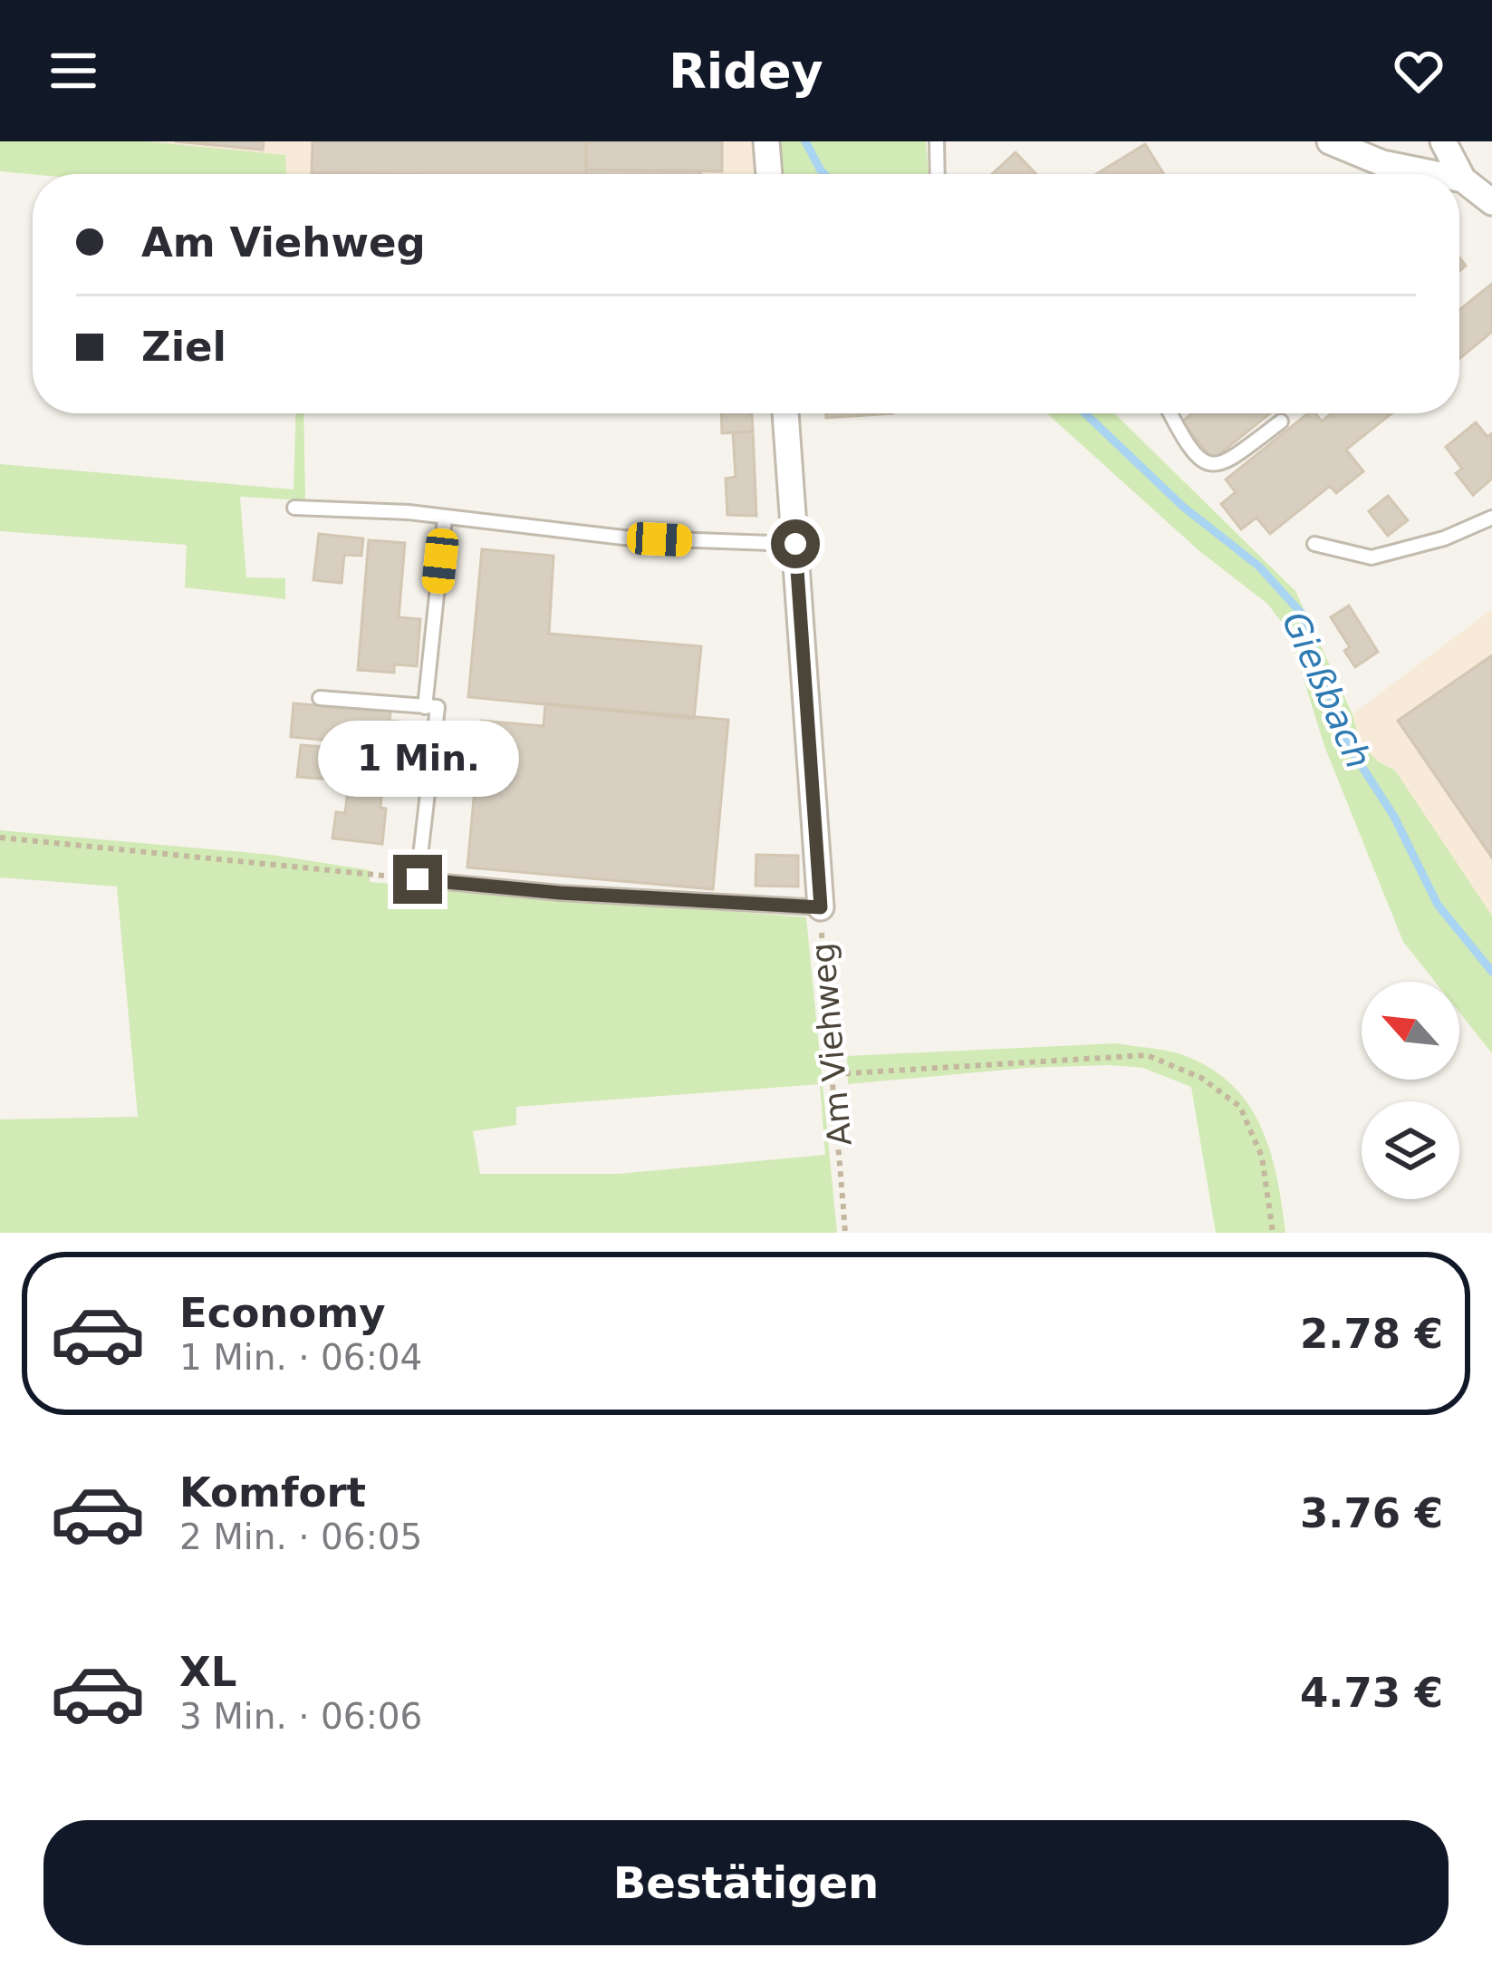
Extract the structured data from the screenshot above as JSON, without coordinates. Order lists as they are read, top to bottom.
{
  "streets": {
    "street": ["Am Viehweg"]
  },
  "water": ["Gießbach"],
  "north": "top left",
  "page": {
    "header": "Ridey",
    "banner": ["Am Viehweg", "Ziel"],
    "bubble": "1 Min.",
    "list": [
      {
        "name": "Economy",
        "note": "1 Min. · 06:04",
        "value": "2.78 €"
      },
      {
        "name": "Komfort",
        "note": "2 Min. · 06:05",
        "value": "3.76 €"
      },
      {
        "name": "XL",
        "note": "3 Min. · 06:06",
        "value": "4.73 €"
      }
    ],
    "buttons": "Bestätigen"
  }
}
